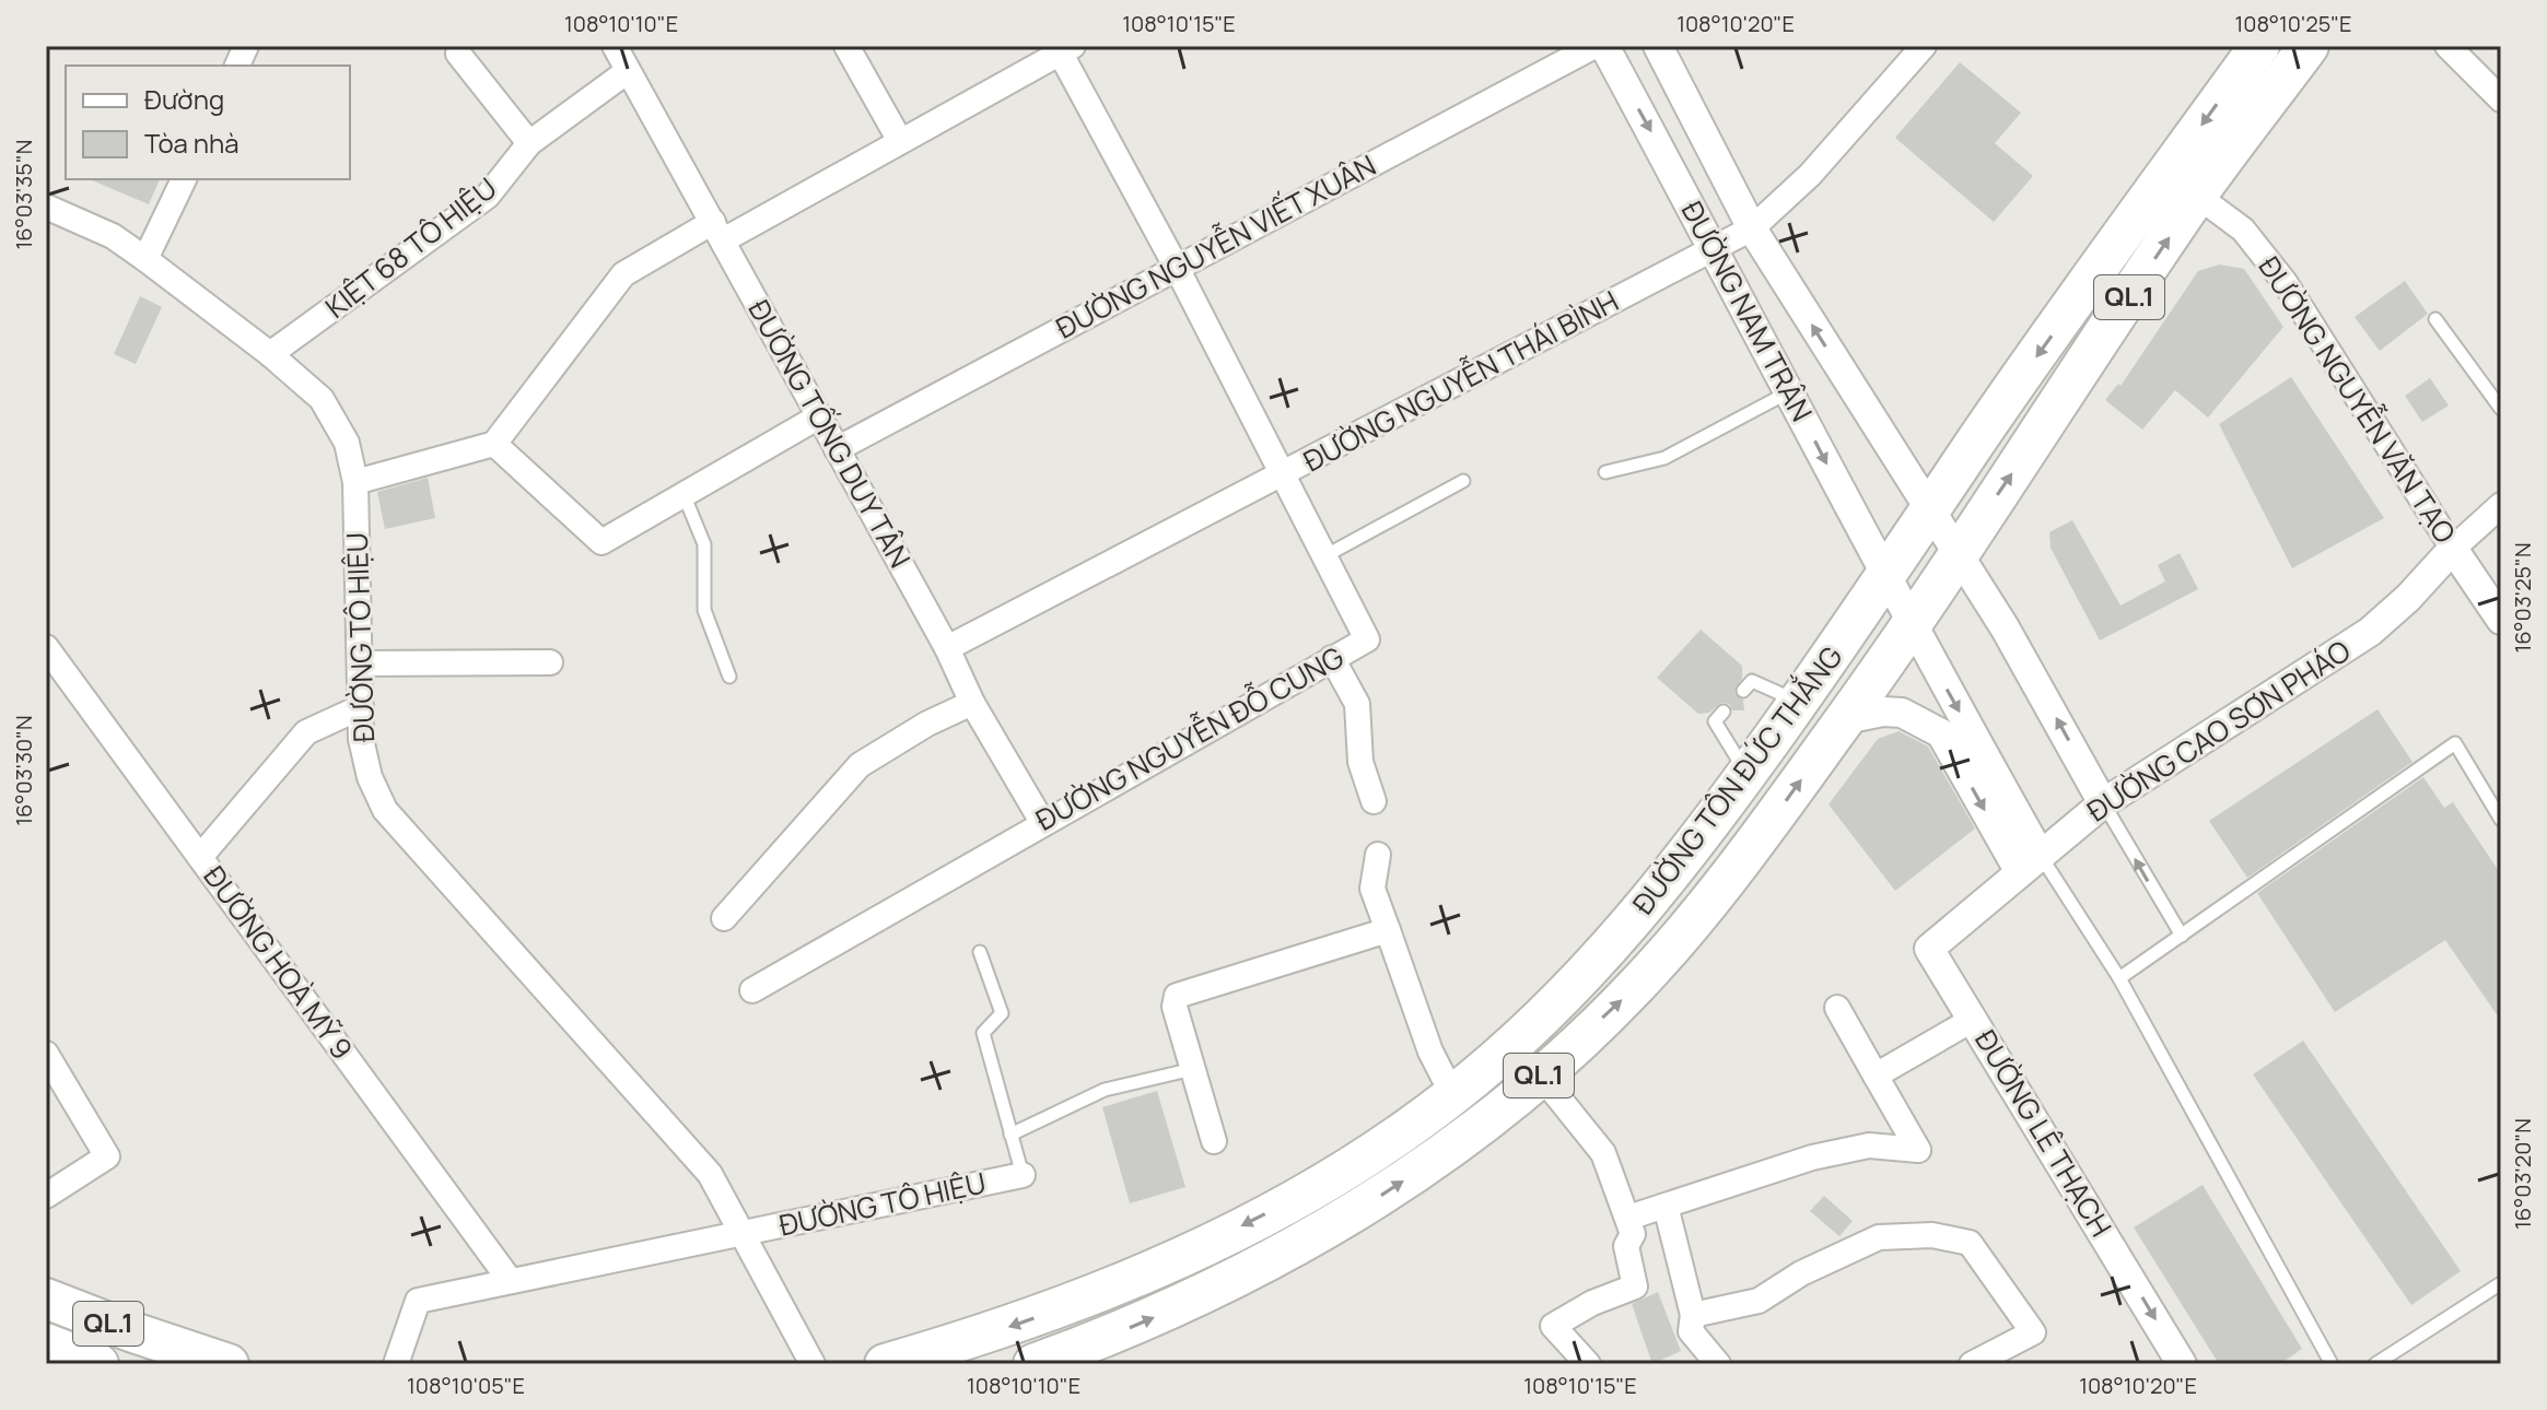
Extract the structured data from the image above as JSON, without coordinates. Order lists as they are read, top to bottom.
{
  "streets": {
    "highway": ["QL.1", "ĐƯỜNG TÔN ĐỨC THẮNG"],
    "street": [
      "ĐƯỜNG NGUYỄN VIẾT XUÂN",
      "KIỆT 68 TÔ HIỆU",
      "ĐƯỜNG NAM TRÂN",
      "ĐƯỜNG NGUYỄN THÁI BÌNH",
      "ĐƯỜNG NGUYỄN VĂN TẠO",
      "ĐƯỜNG TỐNG DUY TÂN",
      "ĐƯỜNG TÔ HIỆU",
      "ĐƯỜNG CAO SƠN PHÁO",
      "ĐƯỜNG NGUYỄN ĐỖ CUNG",
      "ĐƯỜNG HOÀ MỸ 9",
      "ĐƯỜNG LÊ THẠCH"
    ]
  },
  "crossings": [
    ["ĐƯỜNG NGUYỄN VIẾT XUÂN", "ĐƯỜNG TỐNG DUY TÂN"],
    ["ĐƯỜNG NGUYỄN VIẾT XUÂN", "ĐƯỜNG NGUYỄN ĐỖ CUNG"],
    ["KIỆT 68 TÔ HIỆU", "ĐƯỜNG TỐNG DUY TÂN"],
    ["KIỆT 68 TÔ HIỆU", "ĐƯỜNG TÔ HIỆU"],
    ["ĐƯỜNG NAM TRÂN", "ĐƯỜNG NGUYỄN THÁI BÌNH"],
    ["ĐƯỜNG NAM TRÂN", "ĐƯỜNG TÔN ĐỨC THẮNG"],
    ["ĐƯỜNG NGUYỄN THÁI BÌNH", "ĐƯỜNG TỐNG DUY TÂN"],
    ["ĐƯỜNG NGUYỄN THÁI BÌNH", "ĐƯỜNG NGUYỄN ĐỖ CUNG"],
    ["ĐƯỜNG NGUYỄN VĂN TẠO", "ĐƯỜNG CAO SƠN PHÁO"],
    ["ĐƯỜNG NGUYỄN VĂN TẠO", "ĐƯỜNG TÔN ĐỨC THẮNG"],
    ["ĐƯỜNG TỐNG DUY TÂN", "ĐƯỜNG NGUYỄN ĐỖ CUNG"],
    ["ĐƯỜNG TÔ HIỆU", "ĐƯỜNG HOÀ MỸ 9"],
    ["ĐƯỜNG CAO SƠN PHÁO", "ĐƯỜNG LÊ THẠCH"]
  ],
  "one_way": ["ĐƯỜNG LÊ THẠCH"],
  "legend": ["Đường", "Tòa nhà"],
  "coordinates": [
    "108°10'10\"E",
    "108°10'15\"E",
    "108°10'20\"E",
    "108°10'25\"E",
    "16°03'35\"N",
    "16°03'25\"N",
    "16°03'30\"N",
    "16°03'20\"N",
    "108°10'05\"E"
  ]
}
